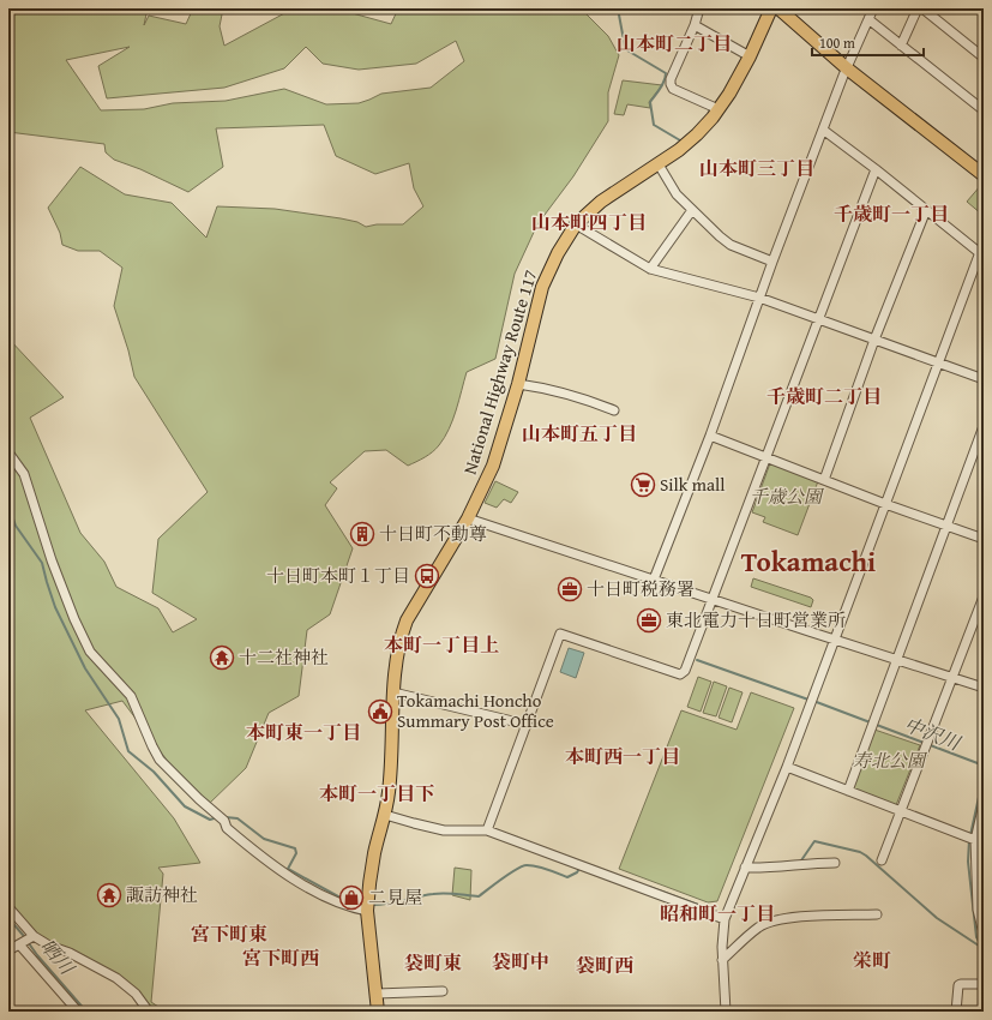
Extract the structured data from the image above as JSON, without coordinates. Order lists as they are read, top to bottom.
{
  "streets": {
    "highway": ["National Highway Route 117"]
  },
  "districts": [
    "山本町二丁目",
    "山本町三丁目",
    "千歳町一丁目",
    "山本町四丁目",
    "千歳町二丁目",
    "山本町五丁目",
    "Tokamachi",
    "本町一丁目上",
    "本町東一丁目",
    "本町西一丁目",
    "本町一丁目下",
    "昭和町一丁目",
    "宮下町東",
    "宮下町西",
    "栄町",
    "袋町中",
    "袋町東",
    "袋町西"
  ],
  "water": ["中沢川", "晒川"],
  "parks": ["千歳公園", "寿北公園"],
  "places": {
    "supermarket": ["Silk mall"],
    "building": ["十日町不動尊"],
    "bus stop": ["十日町本町１丁目"],
    "office": ["十日町税務署", "東北電力十日町営業所"],
    "temple": ["十二社神社", "諏訪神社"],
    "public building": ["Tokamachi Honcho Summary Post Office"],
    "shop": ["二見屋"]
  },
  "scale_bar": "100 m"
}
